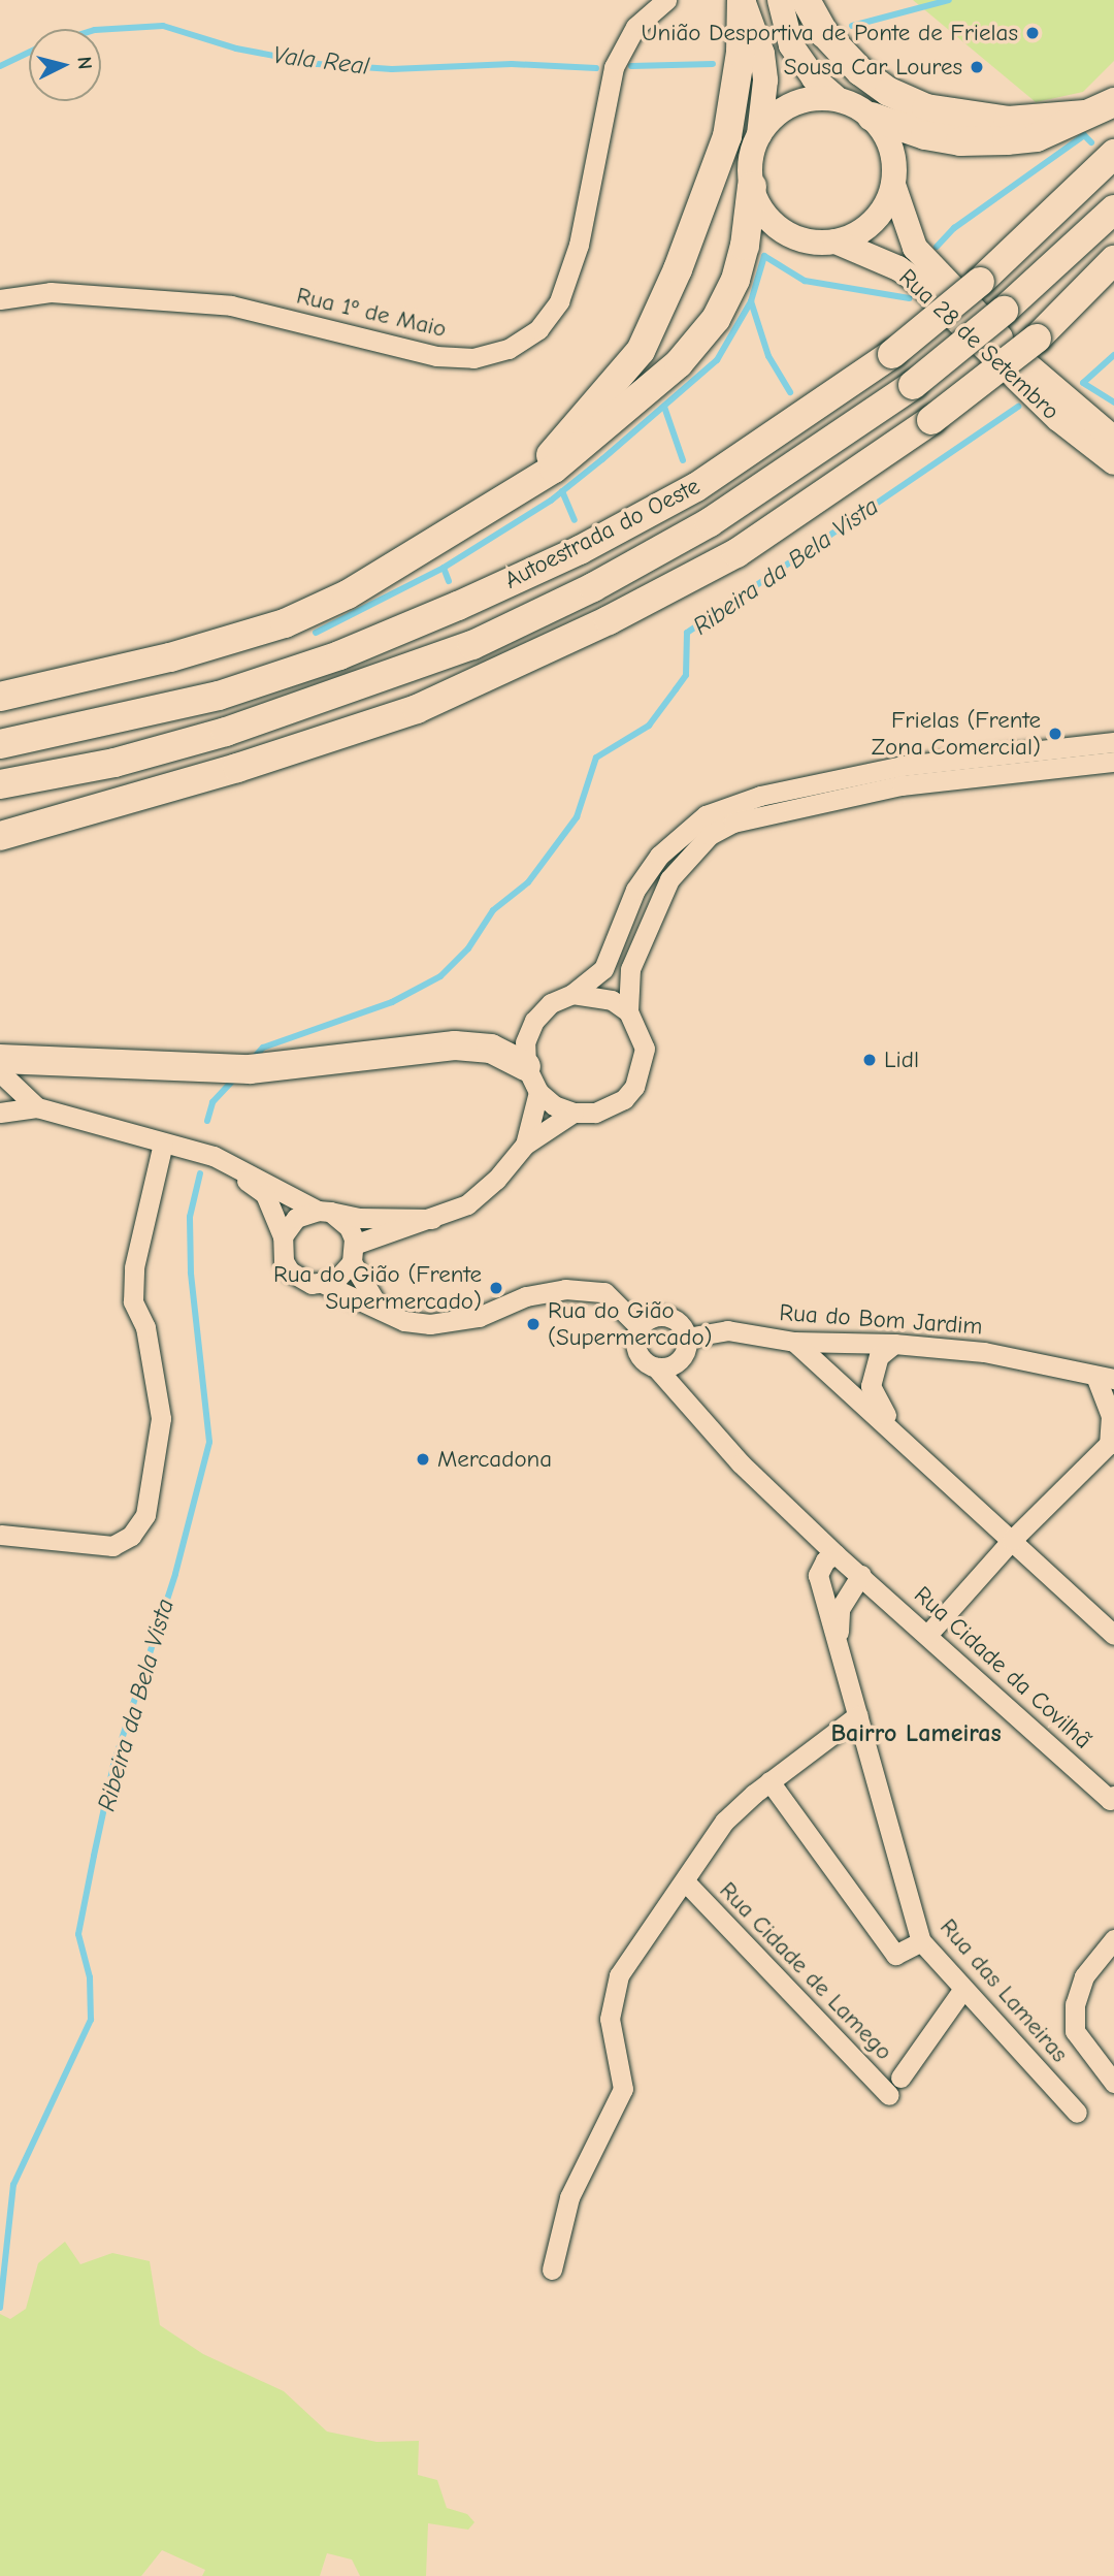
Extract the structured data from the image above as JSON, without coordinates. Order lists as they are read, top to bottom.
{
  "streets": {
    "highway": ["Autoestrada do Oeste"],
    "main road": ["Rua 28 de Setembro"],
    "street": [
      "Rua 1º de Maio",
      "Rua do Bom Jardim",
      "Rua Cidade da Covilhã",
      "Rua Cidade de Lamego",
      "Rua das Lameiras"
    ]
  },
  "crossings": [
    ["Rua Cidade da Covilhã", "Rua das Lameiras"],
    ["Rua Cidade de Lamego", "Rua das Lameiras"]
  ],
  "districts": ["Bairro Lameiras"],
  "water": ["Vala Real", "Ribeira da Bela Vista"],
  "places": [
    "União Desportiva de Ponte de Frielas",
    "Sousa Car Loures",
    "Frielas (Frente Zona Comercial)",
    "Lidl",
    "Rua do Gião (Frente Supermercado)",
    "Rua do Gião (Supermercado)",
    "Mercadona"
  ],
  "north": "right"
}
